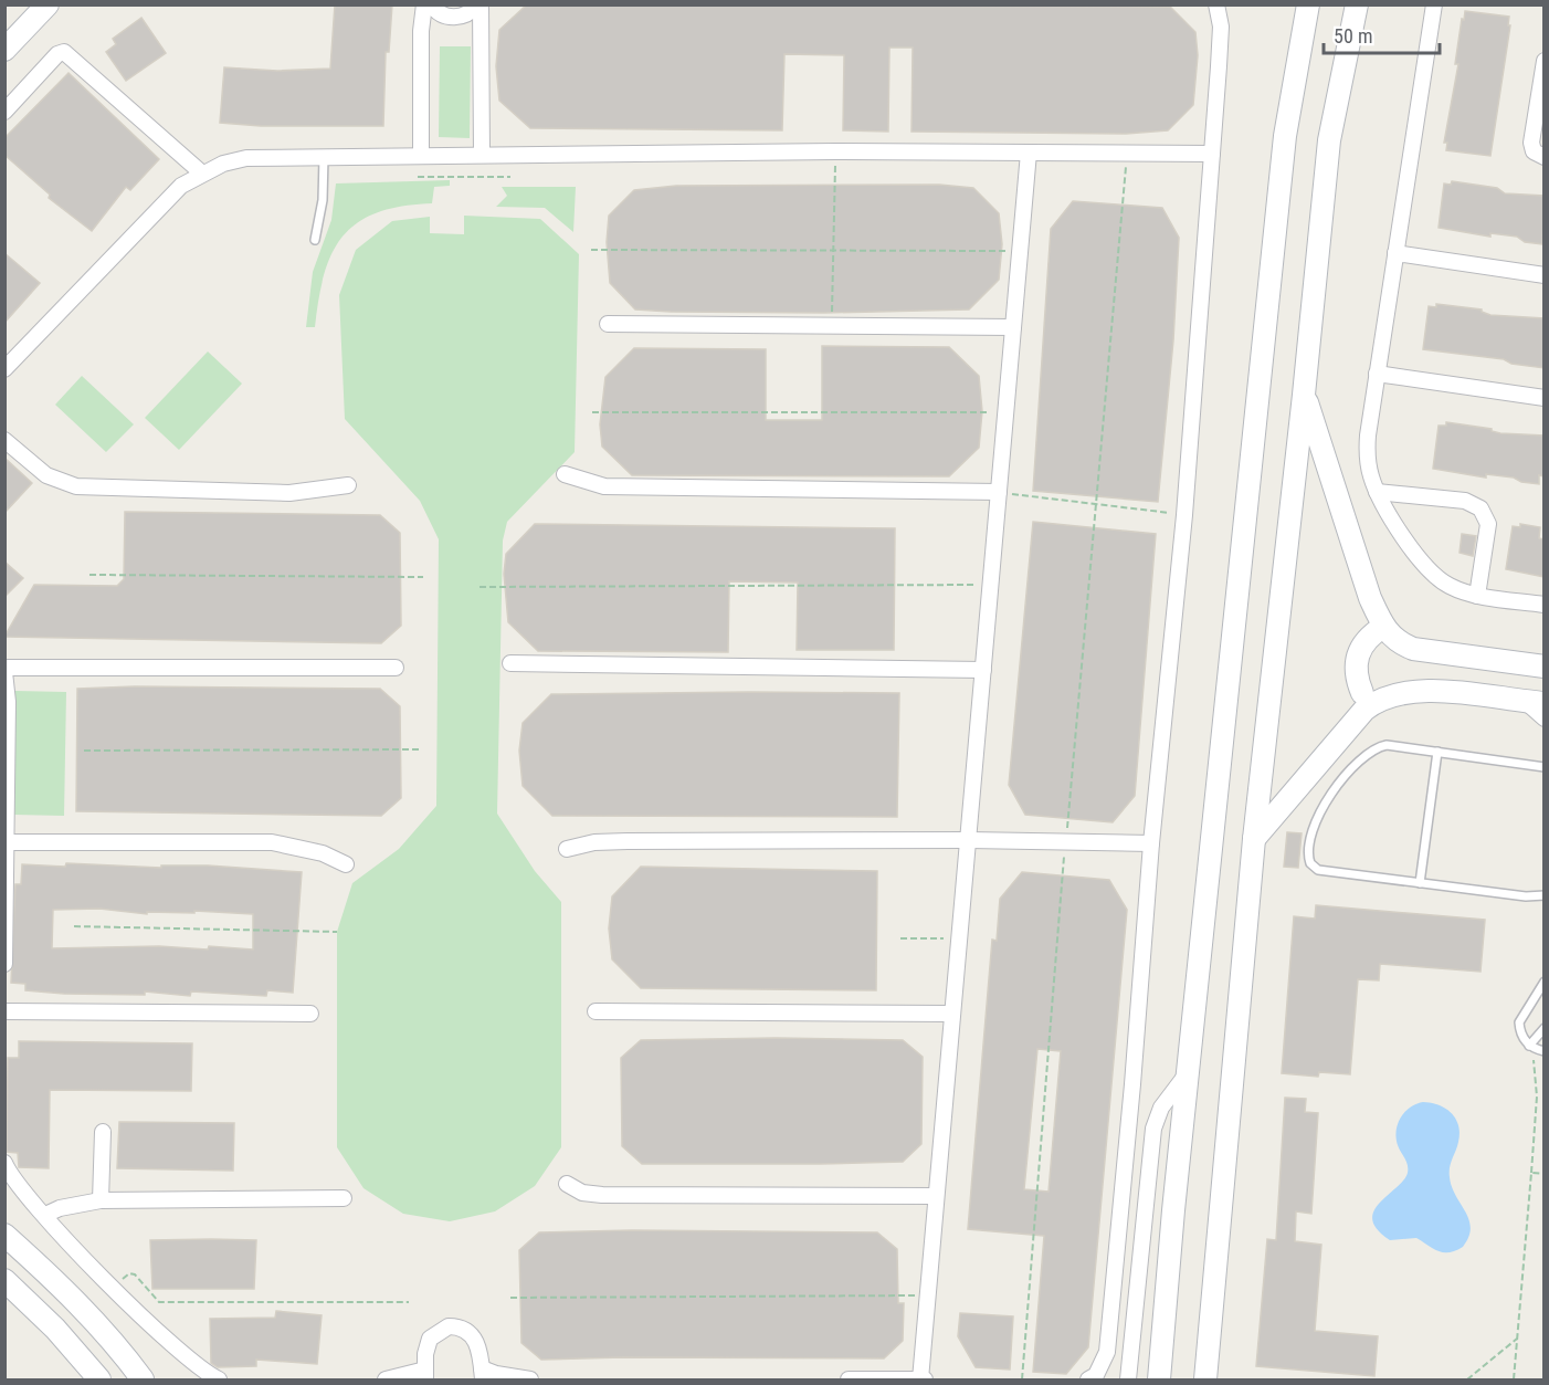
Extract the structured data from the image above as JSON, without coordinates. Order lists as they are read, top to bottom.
{
  "scale_bar": "50 m"
}
